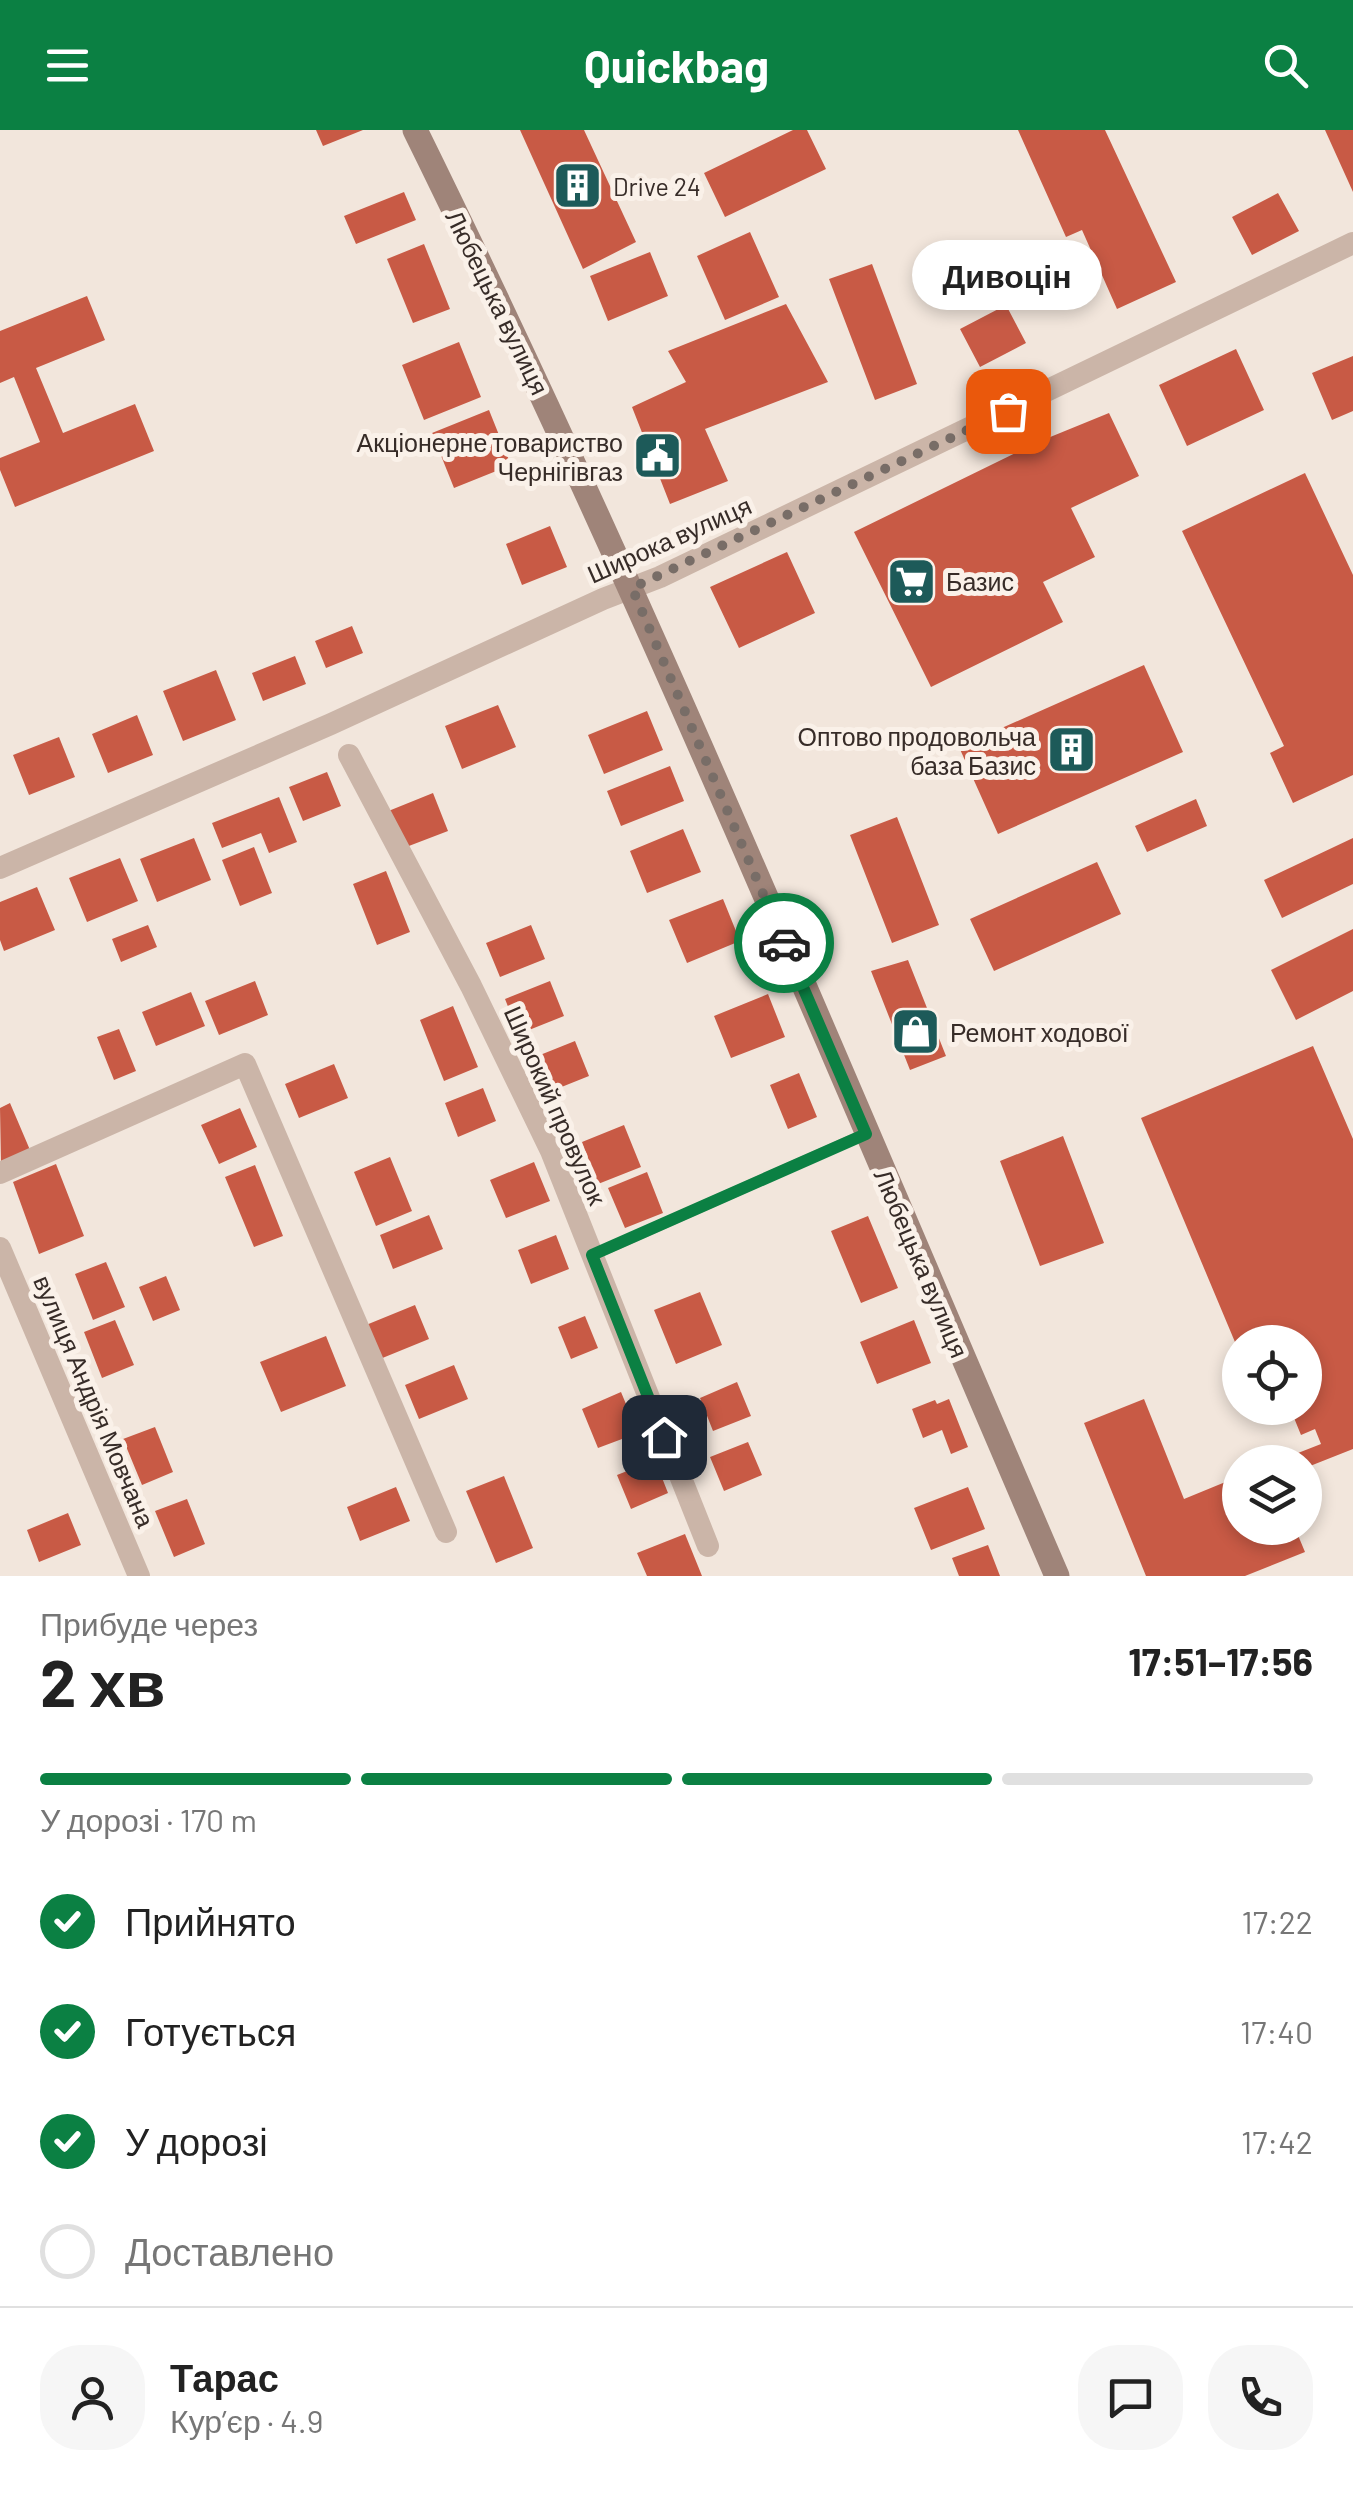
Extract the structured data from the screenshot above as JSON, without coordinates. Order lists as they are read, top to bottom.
{
  "streets": {
    "main road": ["Любецька вулиця"],
    "street": ["Широка вулиця", "Широкий провулок", "вулиця Андрія Мовчана"]
  },
  "crossings": [
    ["Любецька вулиця", "Широка вулиця"]
  ],
  "places": {
    "building": ["Drive 24", "Оптово продовольча база Базис"],
    "other": ["Дивоцін"],
    "public building": ["Акціонерне товариство Чернігівгаз"],
    "supermarket": ["Базис"],
    "shop": ["Ремонт ходової"]
  },
  "page": {
    "header": "Quickbag",
    "bubble": "Дивоцін",
    "heading": ["2 хв", "Прибуде через", "17:51–17:56"],
    "panel": ["Тарас", "Кур’єр · 4.9"],
    "bar": "У дорозі · 170 m",
    "list": [
      ["Прийнято", "17:22"],
      ["Готується", "17:40"],
      ["У дорозі", "17:42"],
      "Доставлено"
    ]
  }
}
